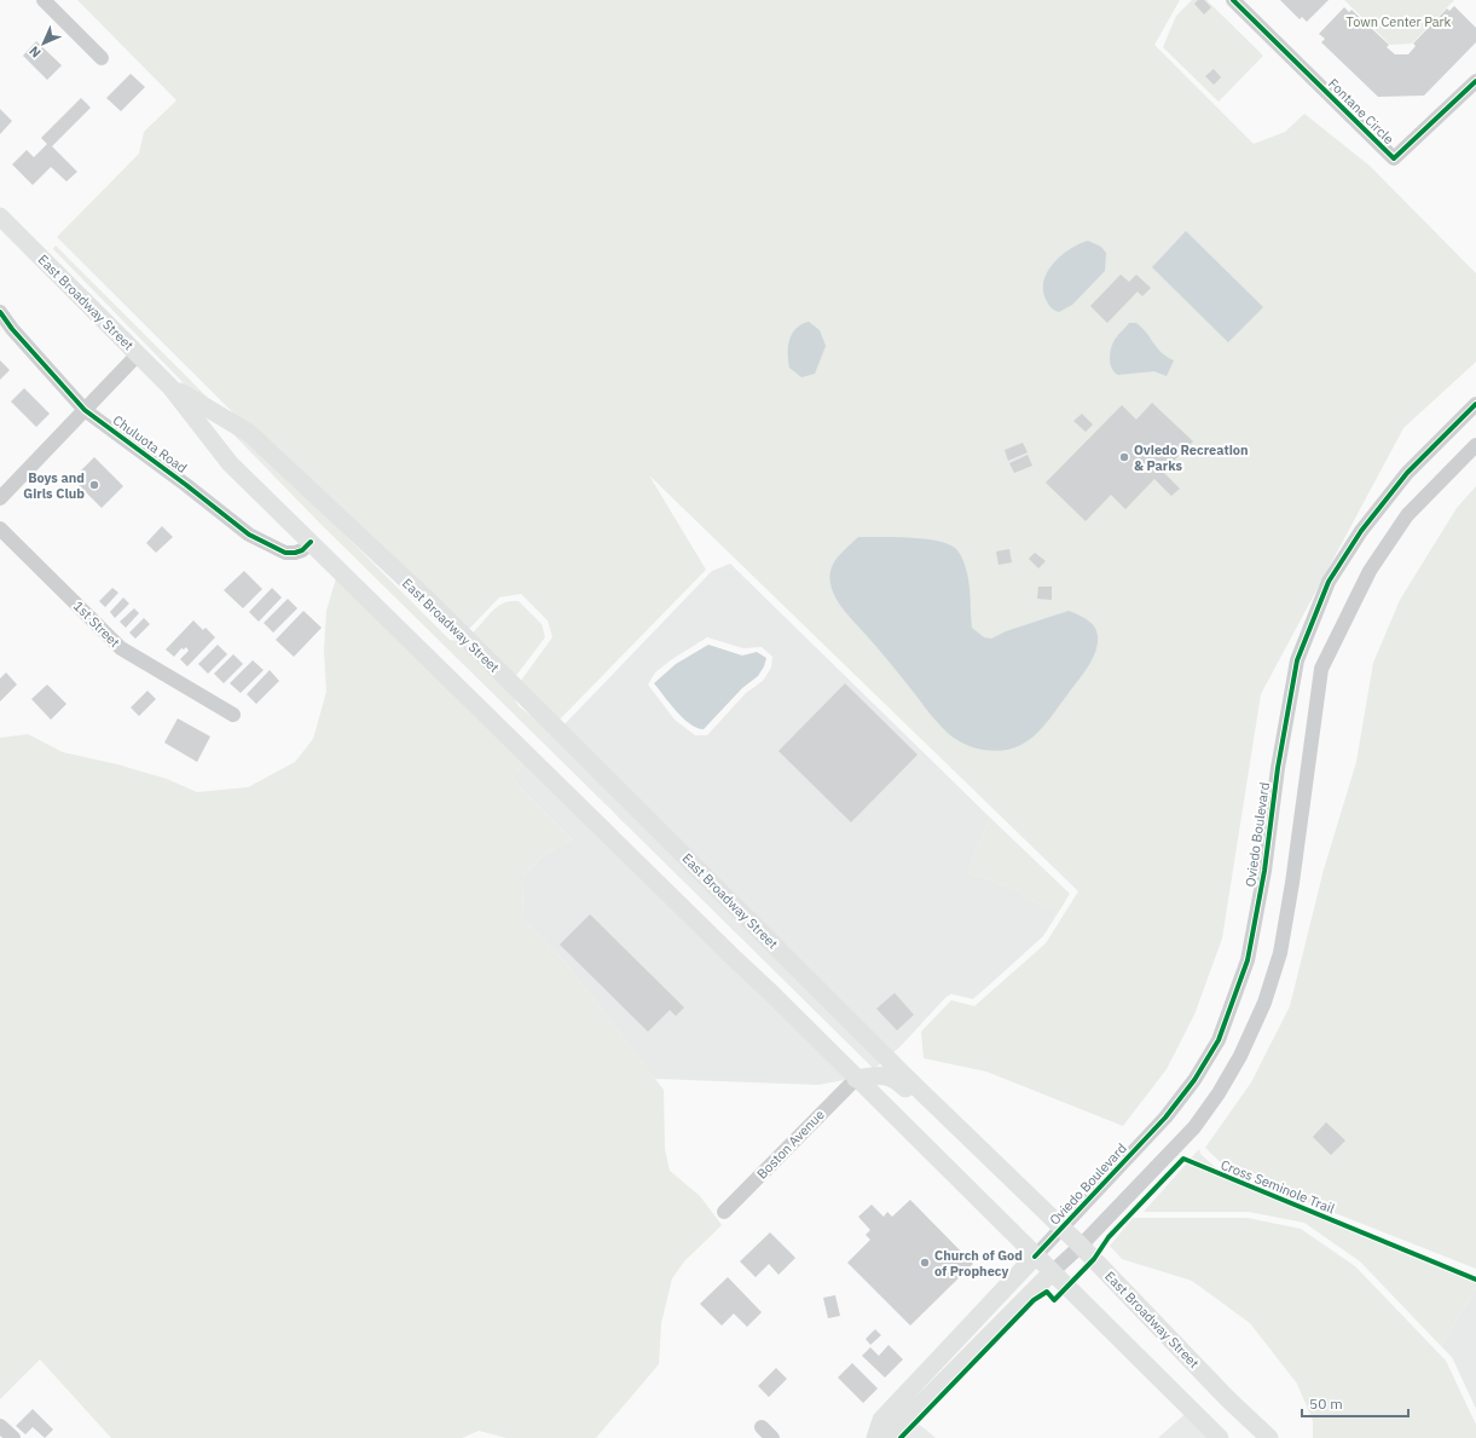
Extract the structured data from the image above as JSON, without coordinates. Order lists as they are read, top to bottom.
{
  "streets": {
    "main road": ["East Broadway Street", "Oviedo Boulevard"],
    "street": [
      "Fontane Circle",
      "Chuluota Road",
      "1st Street",
      "Boston Avenue"
    ],
    "cycle path": ["Cross Seminole Trail"]
  },
  "crossings": [
    ["East Broadway Street", "Chuluota Road"],
    ["East Broadway Street", "Oviedo Boulevard"],
    ["East Broadway Street", "Boston Avenue"]
  ],
  "parks": ["Town Center Park"],
  "places": ["Oviedo Recreation & Parks", "Boys and Girls Club", "Church of God of Prophecy"],
  "scale_bar": "50 m",
  "north": "bottom left"
}
